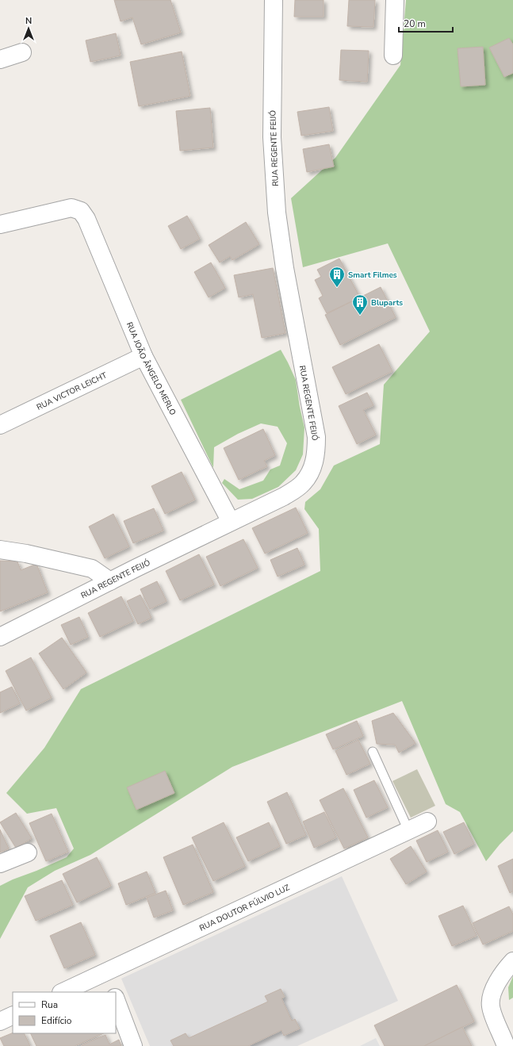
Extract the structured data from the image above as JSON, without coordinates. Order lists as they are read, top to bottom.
{
  "streets": {
    "street": [
      "RUA REGENTE FEIJÓ",
      "RUA JOÃO ÂNGELO MERLO",
      "RUA VICTOR LEICHT",
      "RUA DOUTOR FÚLVIO LUZ"
    ]
  },
  "crossings": [
    ["RUA REGENTE FEIJÓ", "RUA JOÃO ÂNGELO MERLO"],
    ["RUA JOÃO ÂNGELO MERLO", "RUA VICTOR LEICHT"]
  ],
  "places": {
    "building": ["Smart Filmes", "Bluparts"]
  },
  "legend": ["Rua", "Edifício"],
  "scale_bar": "20 m",
  "north": "top"
}
